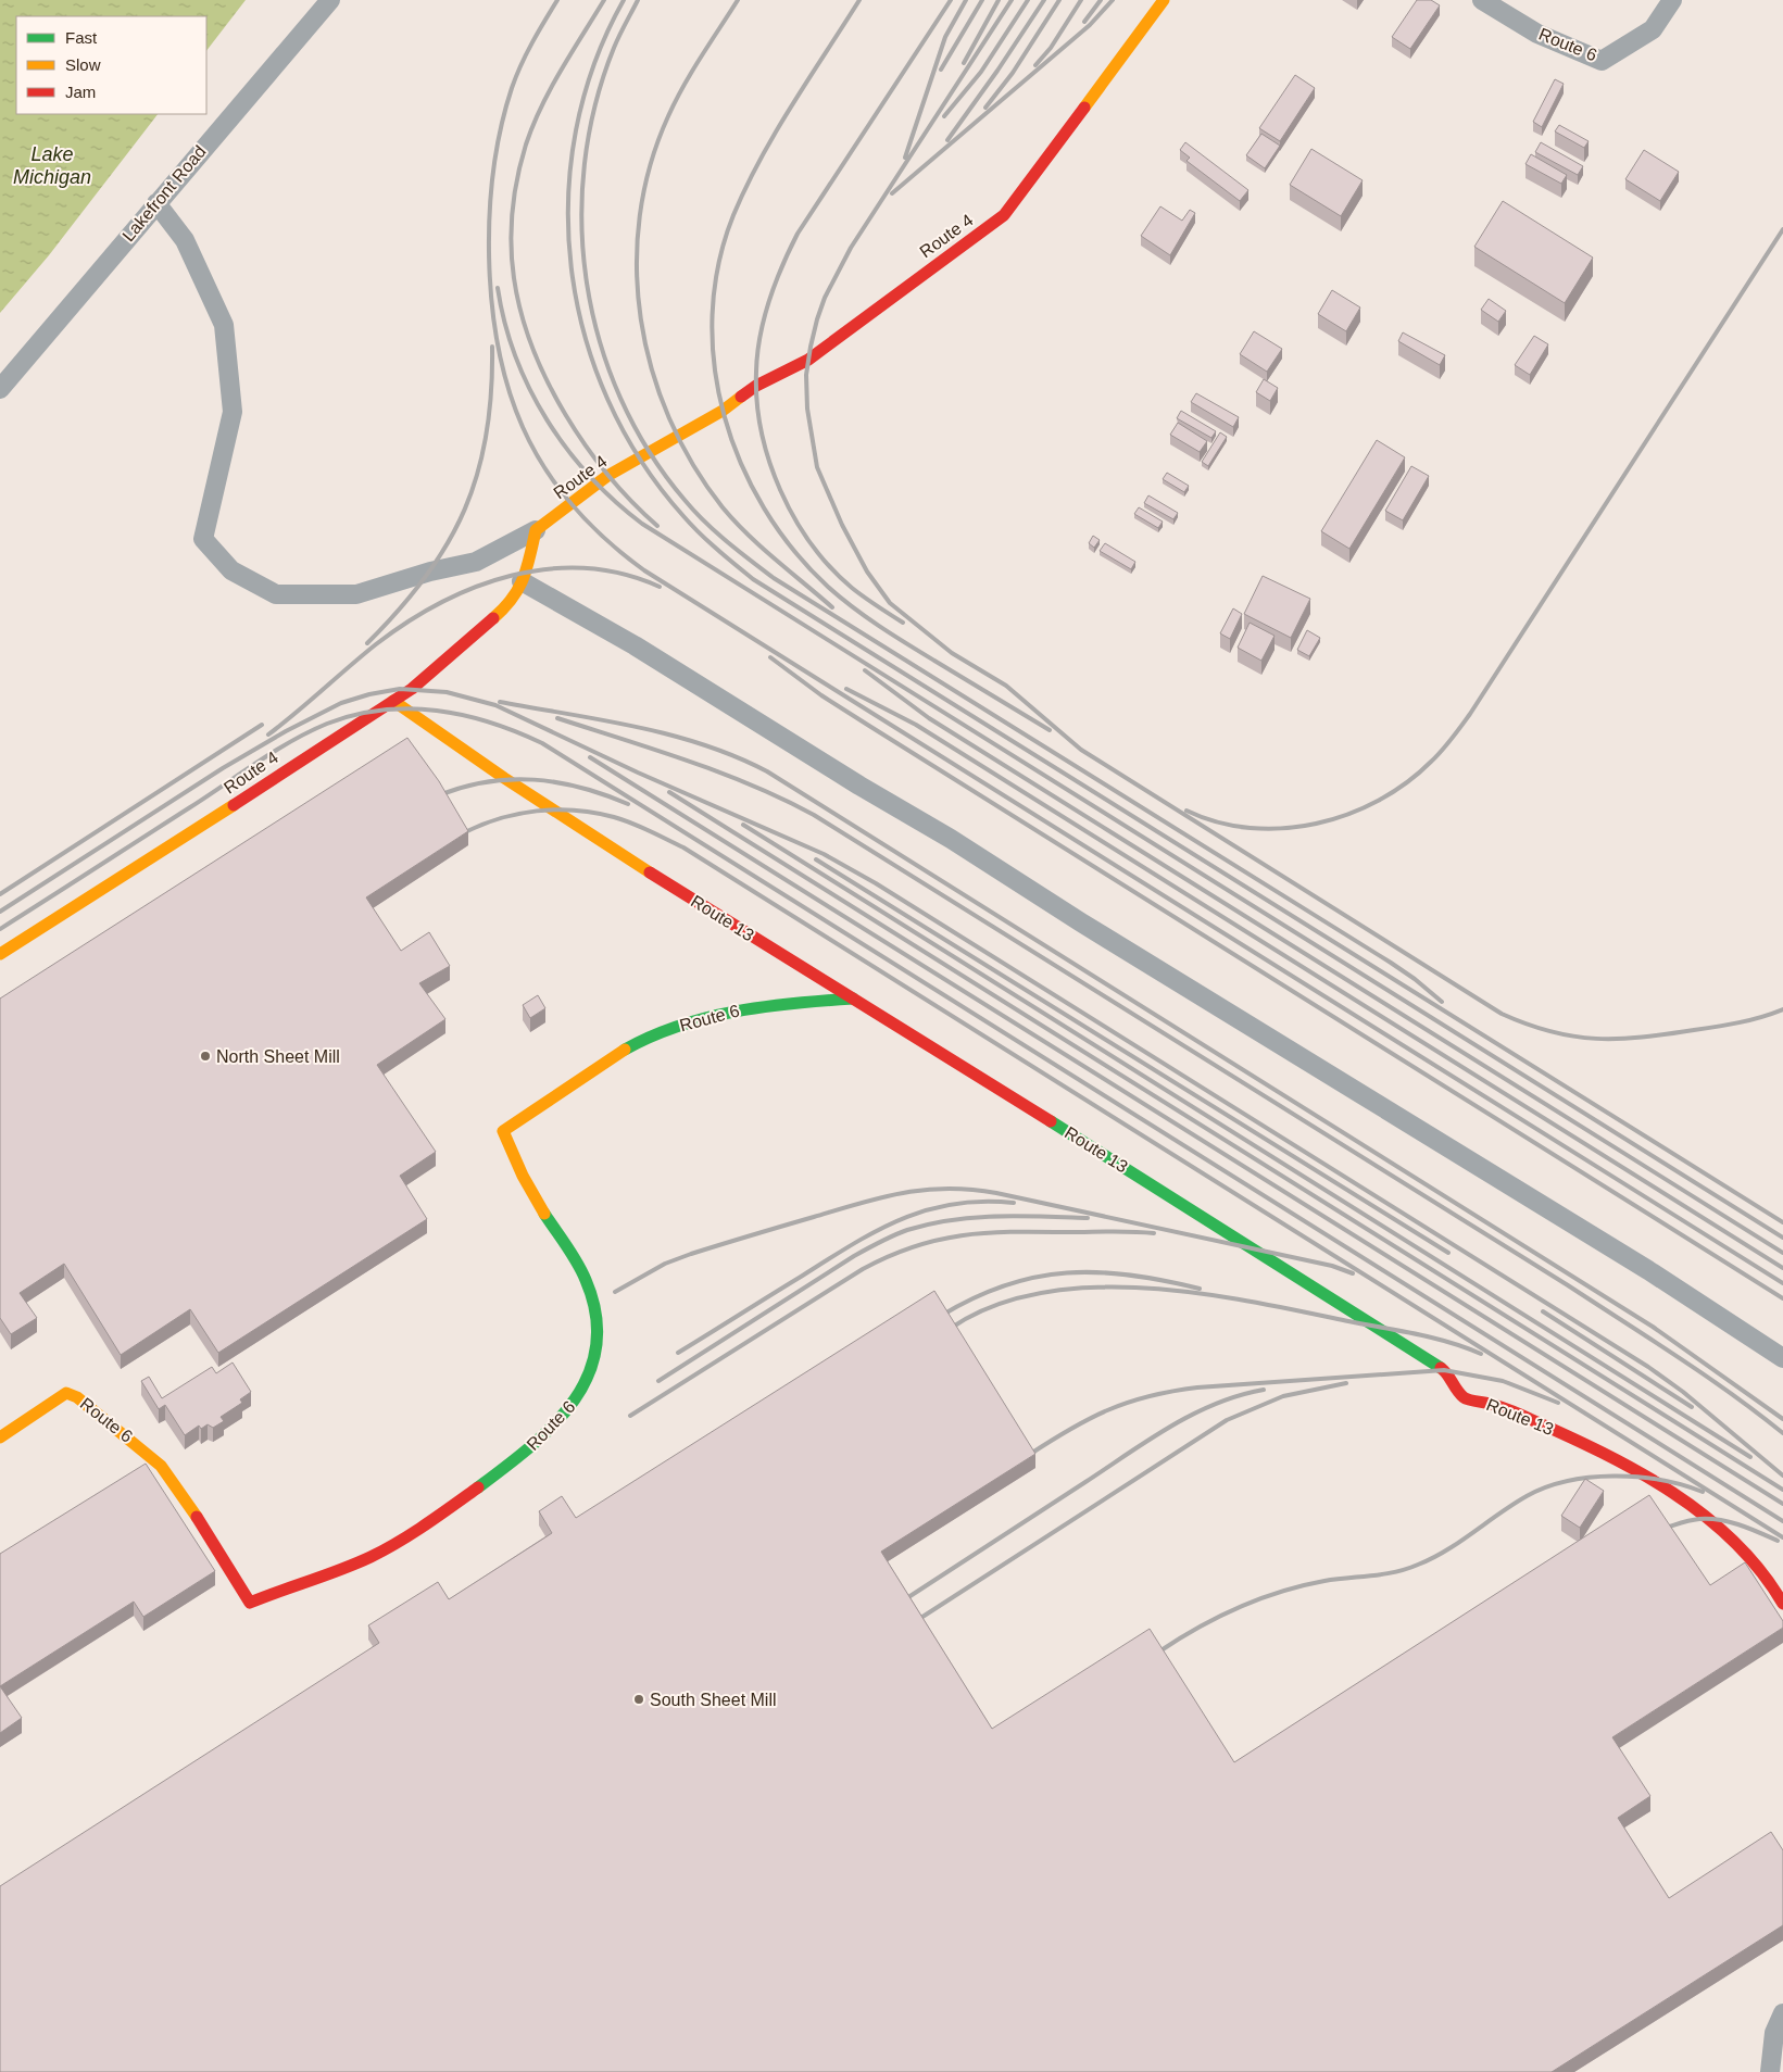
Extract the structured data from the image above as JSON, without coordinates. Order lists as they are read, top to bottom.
{
  "streets": {
    "street": [
      "Route 6",
      "Lakefront Road",
      "Route 4",
      "Route 13"
    ]
  },
  "crossings": [
    ["Route 6", "Route 13"],
    ["Route 4", "Route 13"]
  ],
  "water": ["Lake Michigan"],
  "places": ["North Sheet Mill", "South Sheet Mill"],
  "legend": ["Fast", "Slow", "Jam"]
}
